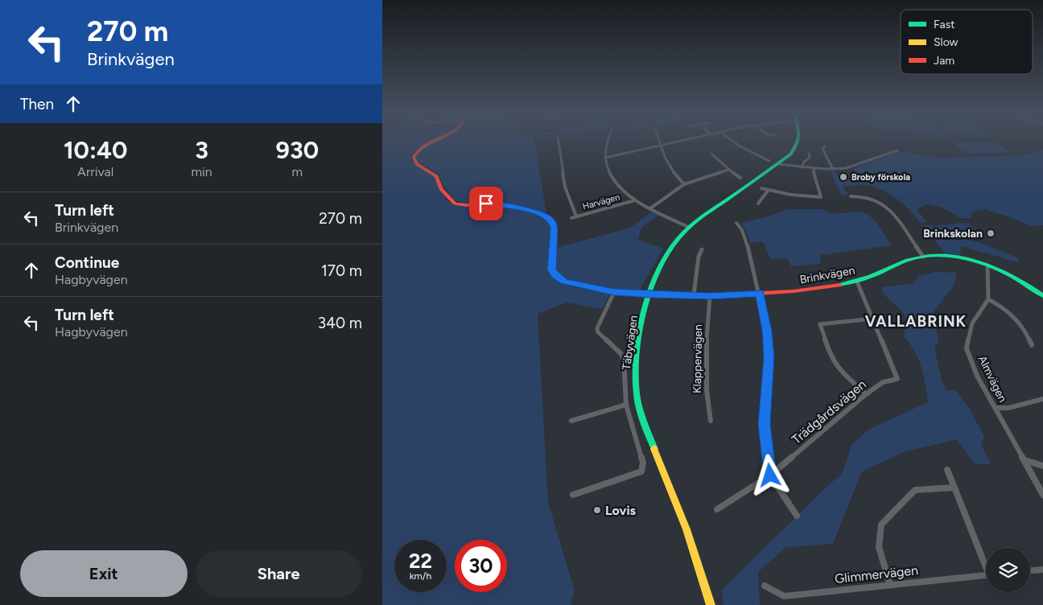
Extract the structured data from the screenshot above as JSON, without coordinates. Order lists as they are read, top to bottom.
{
  "streets": {
    "street": [
      "Harvägen",
      "Brinkvägen",
      "Täbyvägen",
      "Klappervägen",
      "Almvägen",
      "Trädgårdsvägen",
      "Glimmervägen"
    ]
  },
  "crossings": [
    ["Brinkvägen", "Täbyvägen"],
    ["Brinkvägen", "Klappervägen"]
  ],
  "districts": ["VALLABRINK"],
  "places": ["Broby förskola", "Brinkskolan", "Lovis"],
  "legend": ["Fast", "Slow", "Jam"],
  "page": {
    "turn": ["270 m", "Brinkvägen"],
    "then": "Then",
    "eta": [
      "10:40",
      "Arrival",
      "3",
      "min",
      "930",
      "m"
    ],
    "list": [
      {
        "name": "Turn left",
        "note": "Brinkvägen",
        "value": "270 m"
      },
      {
        "name": "Continue",
        "note": "Hagbyvägen",
        "value": "170 m"
      },
      {
        "name": "Turn left",
        "note": "Hagbyvägen",
        "value": "340 m"
      }
    ],
    "speed": "22 km/h",
    "limit": "30",
    "buttons": ["Exit", "Share"]
  }
}
